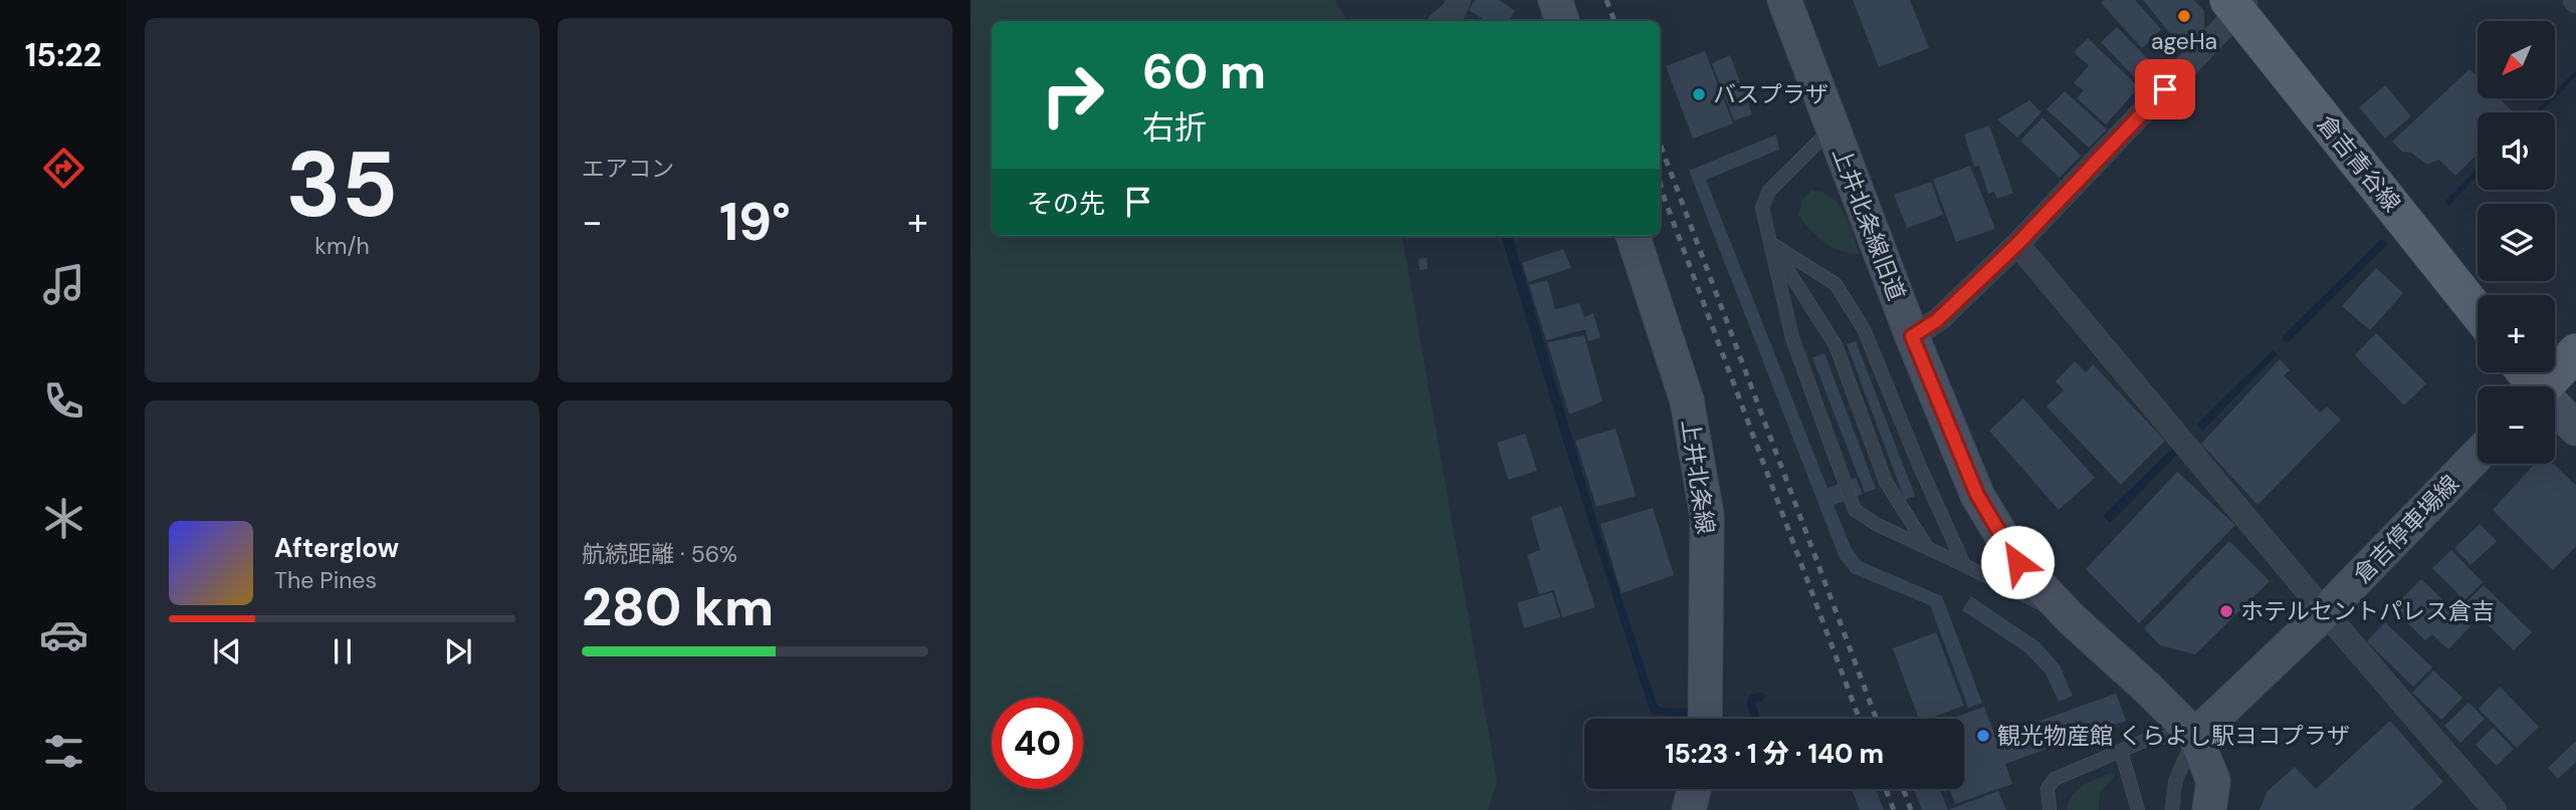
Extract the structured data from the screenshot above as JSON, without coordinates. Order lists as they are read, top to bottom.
{
  "streets": {
    "main road": [
      "倉吉青谷線",
      "上井北条線旧道",
      "上井北条線",
      "倉吉停車場線"
    ]
  },
  "crossings": [
    ["上井北条線旧道", "倉吉停車場線"]
  ],
  "places": [
    "ageHa",
    "バスプラザ",
    "ホテルセントパレス倉吉",
    "観光物産館 くらよし駅ヨコプラザ"
  ],
  "north": "bottom left",
  "page": {
    "tabs": "15:22",
    "tile": [
      ["35", "km/h"],
      "エアコン",
      ["航続距離 · 56%", "280 km"]
    ],
    "map_buttons": ["+", "−"],
    "turn": ["60 m", "右折"],
    "then": "その先",
    "heat": ["−", "19°", "+"],
    "song": ["Afterglow", "The Pines"],
    "limit": "40",
    "trip": "15:23 · 1 分 · 140 m"
  }
}
